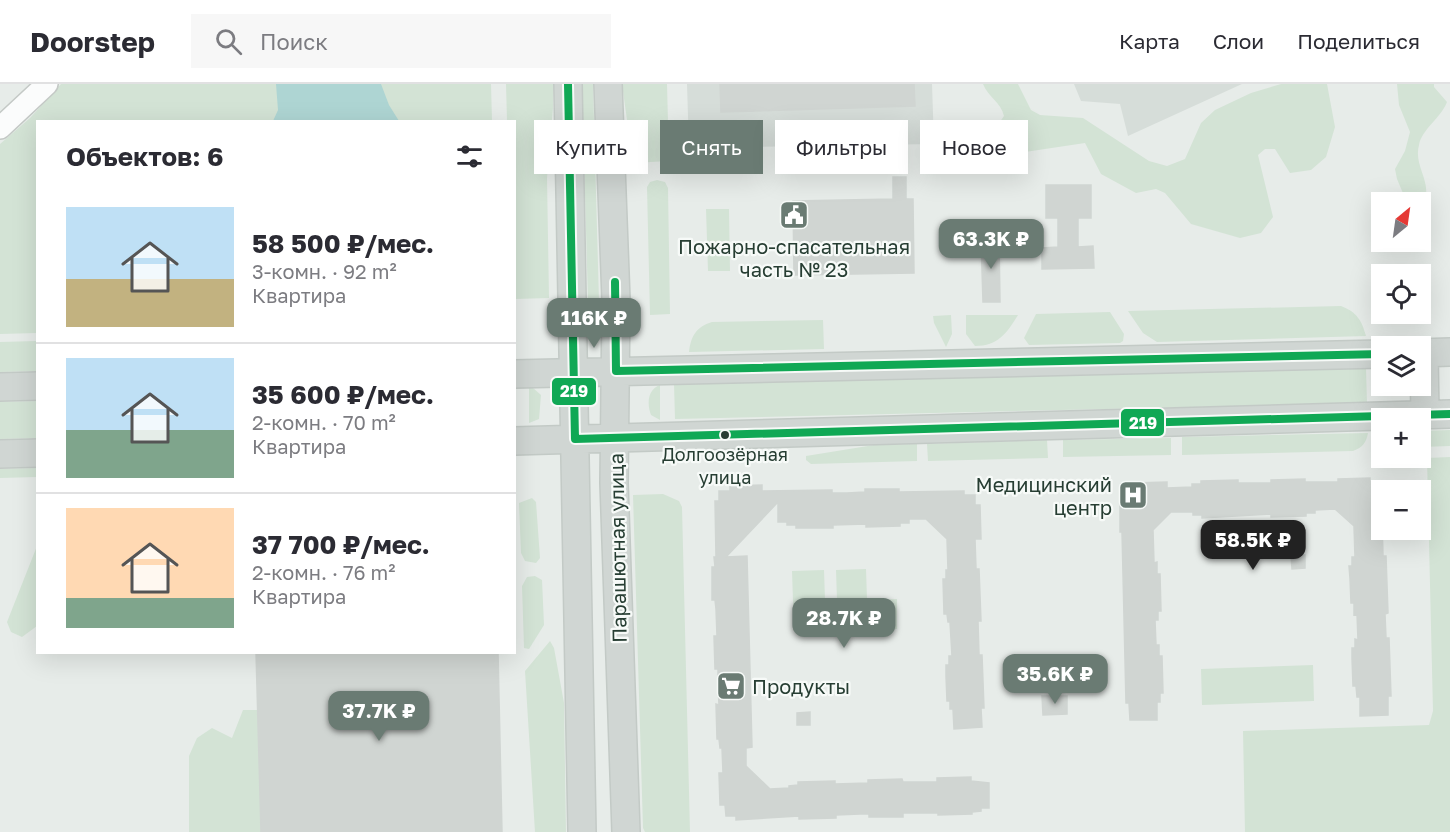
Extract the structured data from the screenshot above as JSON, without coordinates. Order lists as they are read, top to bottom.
{
  "streets": {
    "main road": ["Парашютная улица"]
  },
  "places": {
    "public building": ["Пожарно-спасательная часть № 23"],
    "other": ["Долгоозёрная улица"],
    "hospital": ["Медицинский центр"],
    "supermarket": ["Продукты"]
  },
  "lines": ["transit line 219"],
  "north": "top right",
  "page": {
    "header": "Doorstep",
    "search": "Поиск",
    "nav": ["Карта", "Слои", "Поделиться"],
    "chip": [
      "Купить",
      "Снять",
      "Фильтры",
      "Новое"
    ],
    "heading": "Объектов: 6",
    "map_buttons": ["+", "−"],
    "list": [
      {
        "name": "58 500 ₽/мес.",
        "note": "3-комн. · 92 m² · Квартира"
      },
      {
        "name": "35 600 ₽/мес.",
        "note": "2-комн. · 70 m² · Квартира"
      },
      {
        "name": "37 700 ₽/мес.",
        "note": "2-комн. · 76 m² · Квартира"
      }
    ],
    "price": [
      "63.3K ₽",
      "116K ₽",
      "58.5K ₽",
      "28.7K ₽",
      "35.6K ₽",
      "37.7K ₽"
    ]
  }
}
